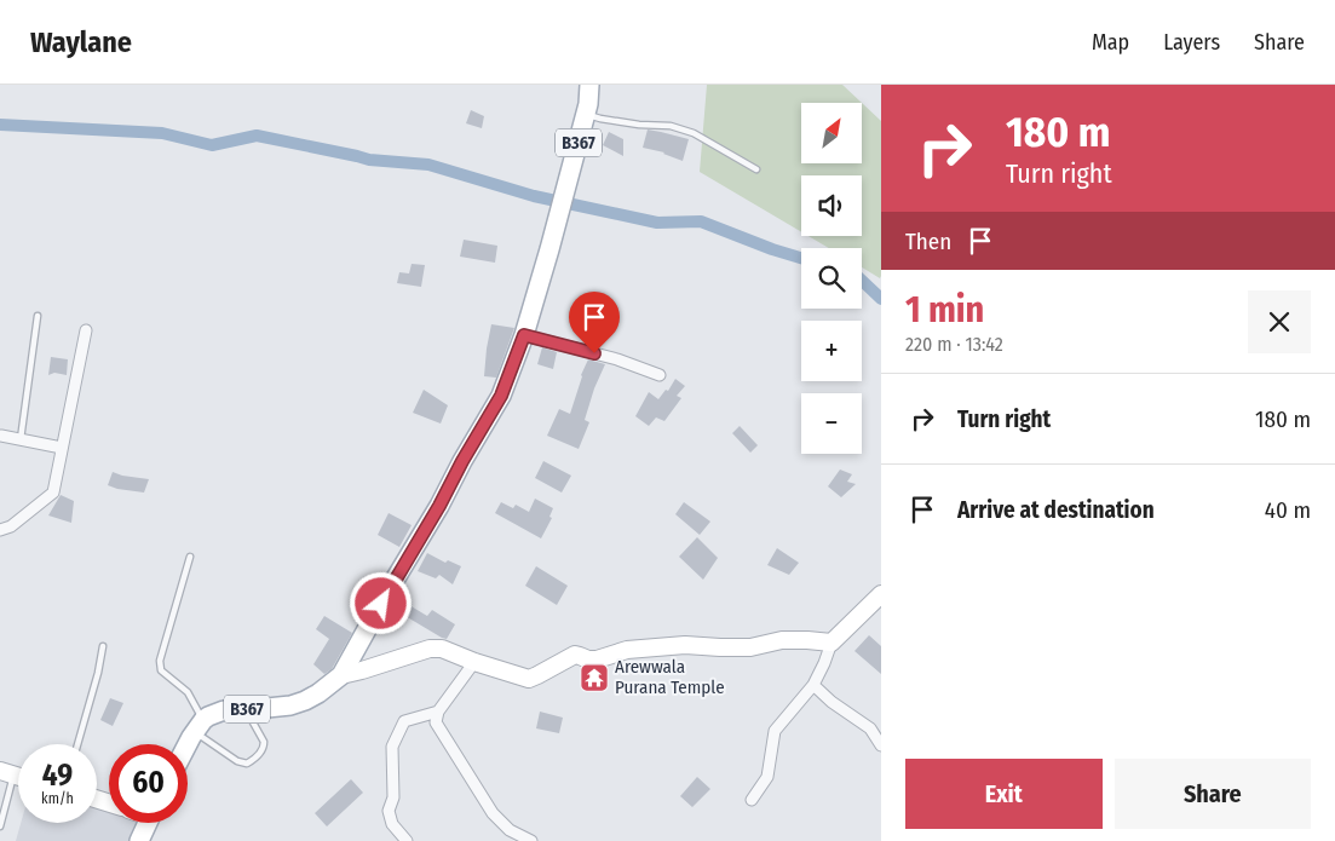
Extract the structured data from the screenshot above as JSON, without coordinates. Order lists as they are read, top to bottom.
{
  "streets": {
    "main road": ["B367"]
  },
  "places": {
    "temple": ["Arewwala Purana Temple"]
  },
  "north": "top right",
  "page": {
    "header": "Waylane",
    "nav": ["Map", "Layers", "Share"],
    "turn": ["180 m", "Turn right"],
    "map_buttons": ["+", "−"],
    "then": "Then",
    "heading": ["1 min", "220 m · 13:42"],
    "list": [
      {
        "name": "Turn right",
        "value": "180 m"
      },
      {
        "name": "Arrive at destination",
        "value": "40 m"
      }
    ],
    "speed": "49 km/h",
    "limit": "60",
    "buttons": ["Exit", "Share"]
  }
}
